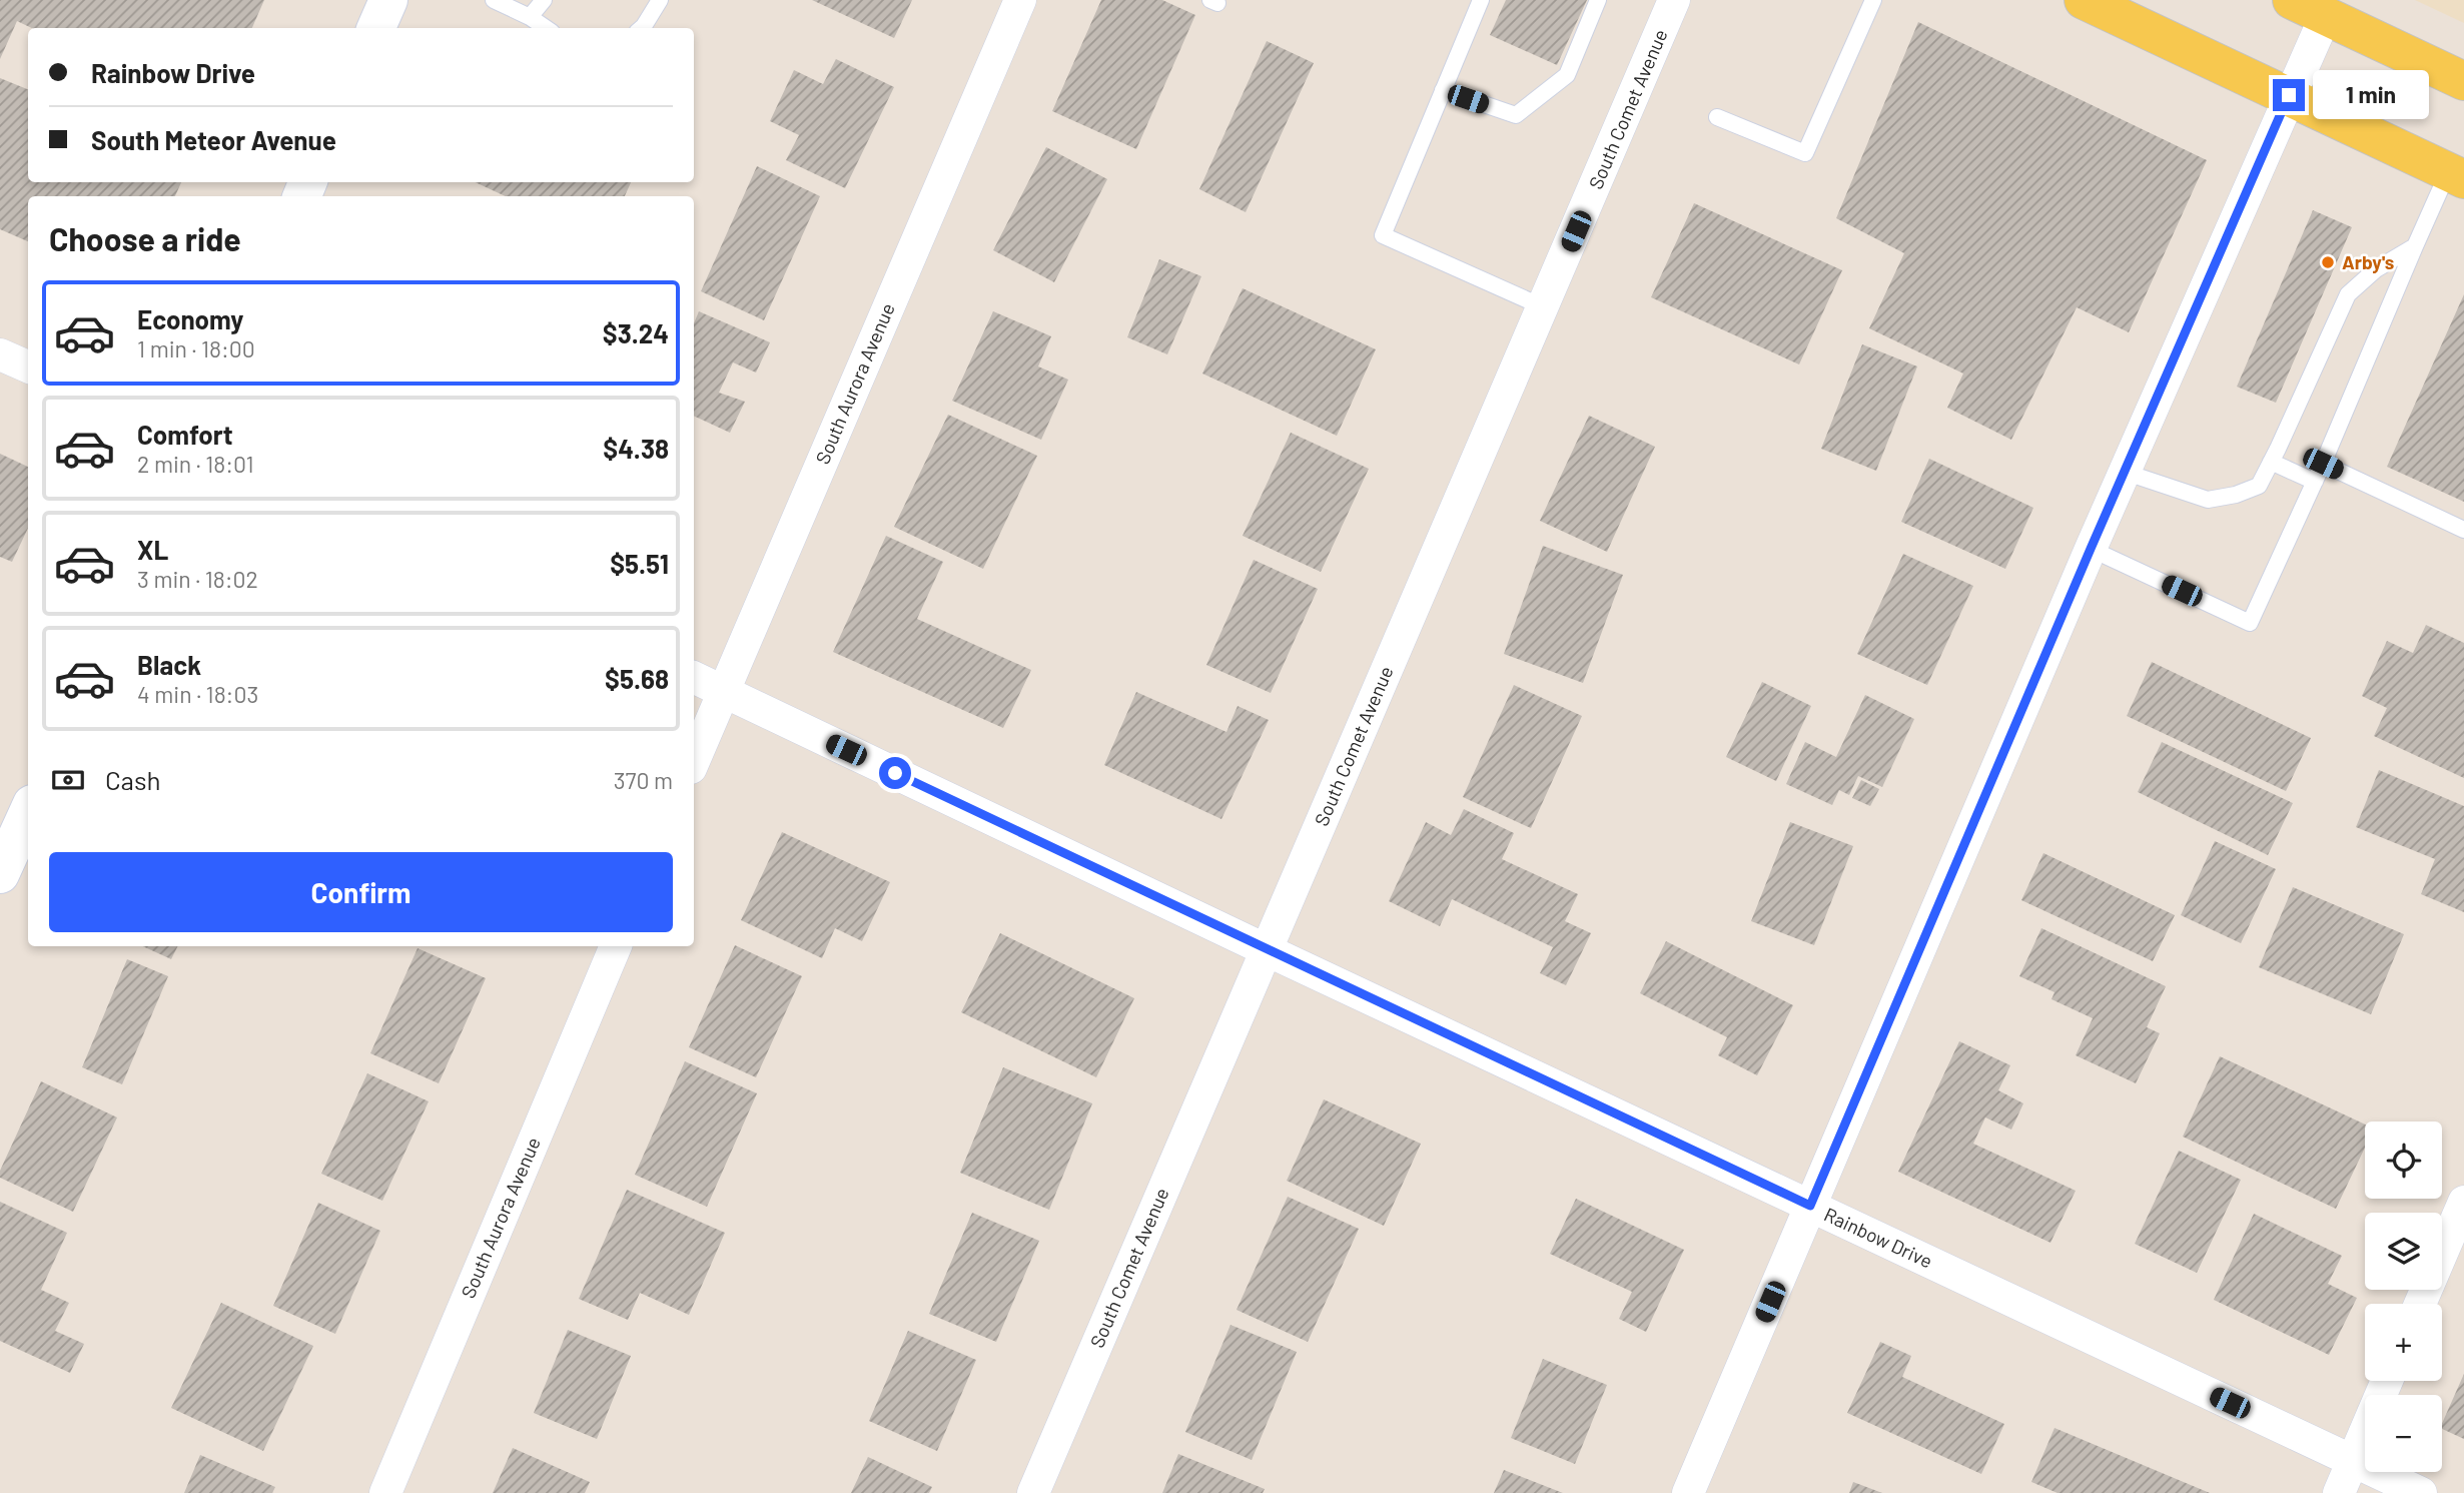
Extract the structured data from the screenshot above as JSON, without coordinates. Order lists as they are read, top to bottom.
{
  "streets": {
    "street": ["South Comet Avenue", "South Aurora Avenue", "Rainbow Drive"]
  },
  "crossings": [
    ["South Comet Avenue", "Rainbow Drive"],
    ["South Aurora Avenue", "Rainbow Drive"]
  ],
  "places": ["Arby's"],
  "page": {
    "banner": ["Rainbow Drive", "South Meteor Avenue"],
    "bubble": "1 min",
    "heading": "Choose a ride",
    "list": [
      {
        "name": "Economy",
        "note": "1 min · 18:00",
        "value": "$3.24"
      },
      {
        "name": "Comfort",
        "note": "2 min · 18:01",
        "value": "$4.38"
      },
      {
        "name": "XL",
        "note": "3 min · 18:02",
        "value": "$5.51"
      },
      {
        "name": "Black",
        "note": "4 min · 18:03",
        "value": "$5.68"
      }
    ],
    "pay": ["Cash", "370 m"],
    "buttons": "Confirm",
    "map_buttons": ["+", "−"]
  }
}
